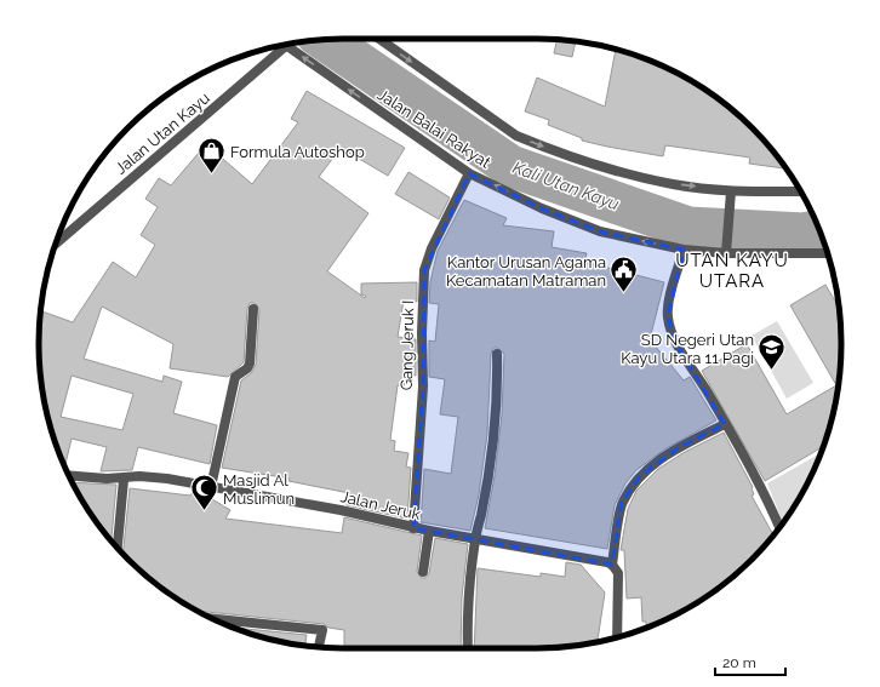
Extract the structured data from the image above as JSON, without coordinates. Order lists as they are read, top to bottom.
{
  "streets": {
    "street": [
      "Jalan Balai Rakyat",
      "Jalan Utan Kayu",
      "Gang Jeruk I",
      "Jalan Jeruk"
    ]
  },
  "crossings": [
    ["Jalan Balai Rakyat", "Gang Jeruk I"],
    ["Gang Jeruk I", "Jalan Jeruk"]
  ],
  "districts": ["UTAN KAYU UTARA"],
  "water": ["Kali Utan Kayu"],
  "places": {
    "shop": ["Formula Autoshop"],
    "public building": ["Kantor Urusan Agama Kecamatan Matraman"],
    "school or university": ["SD Negeri Utan Kayu Utara 11 Pagi"],
    "mosque": ["Masjid Al Muslimun"]
  },
  "scale_bar": "20 m"
}
